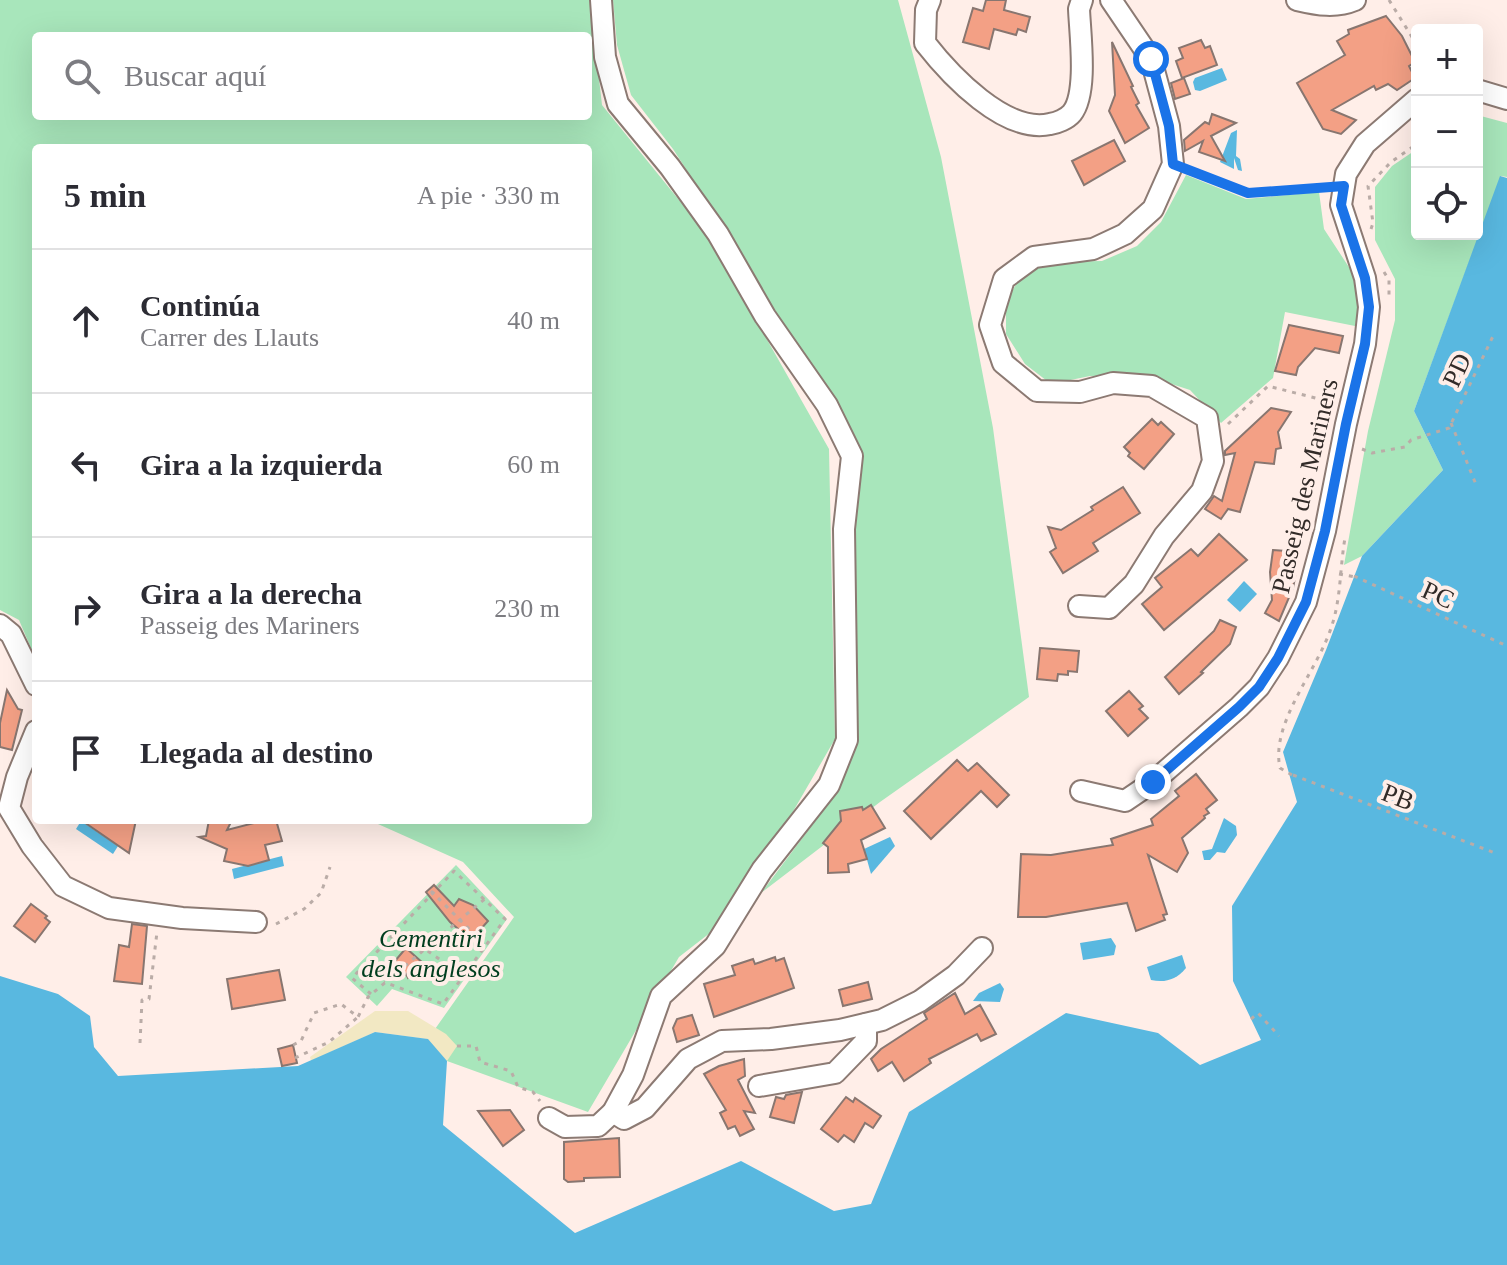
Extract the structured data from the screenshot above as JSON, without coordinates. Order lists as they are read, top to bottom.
{
  "streets": {
    "street": ["Passeig des Mariners"],
    "path": ["PD", "PC", "PB"]
  },
  "crossings": [
    ["PC", "PB"]
  ],
  "parks": ["Cementiri dels anglesos"],
  "page": {
    "map_buttons": ["+", "−"],
    "search": "Buscar aquí",
    "heading": ["5 min", "A pie · 330 m"],
    "list": [
      ["Continúa", "Carrer des Llauts", "40 m"],
      ["Gira a la izquierda", "60 m"],
      ["Gira a la derecha", "Passeig des Mariners", "230 m"],
      "Llegada al destino"
    ]
  }
}
